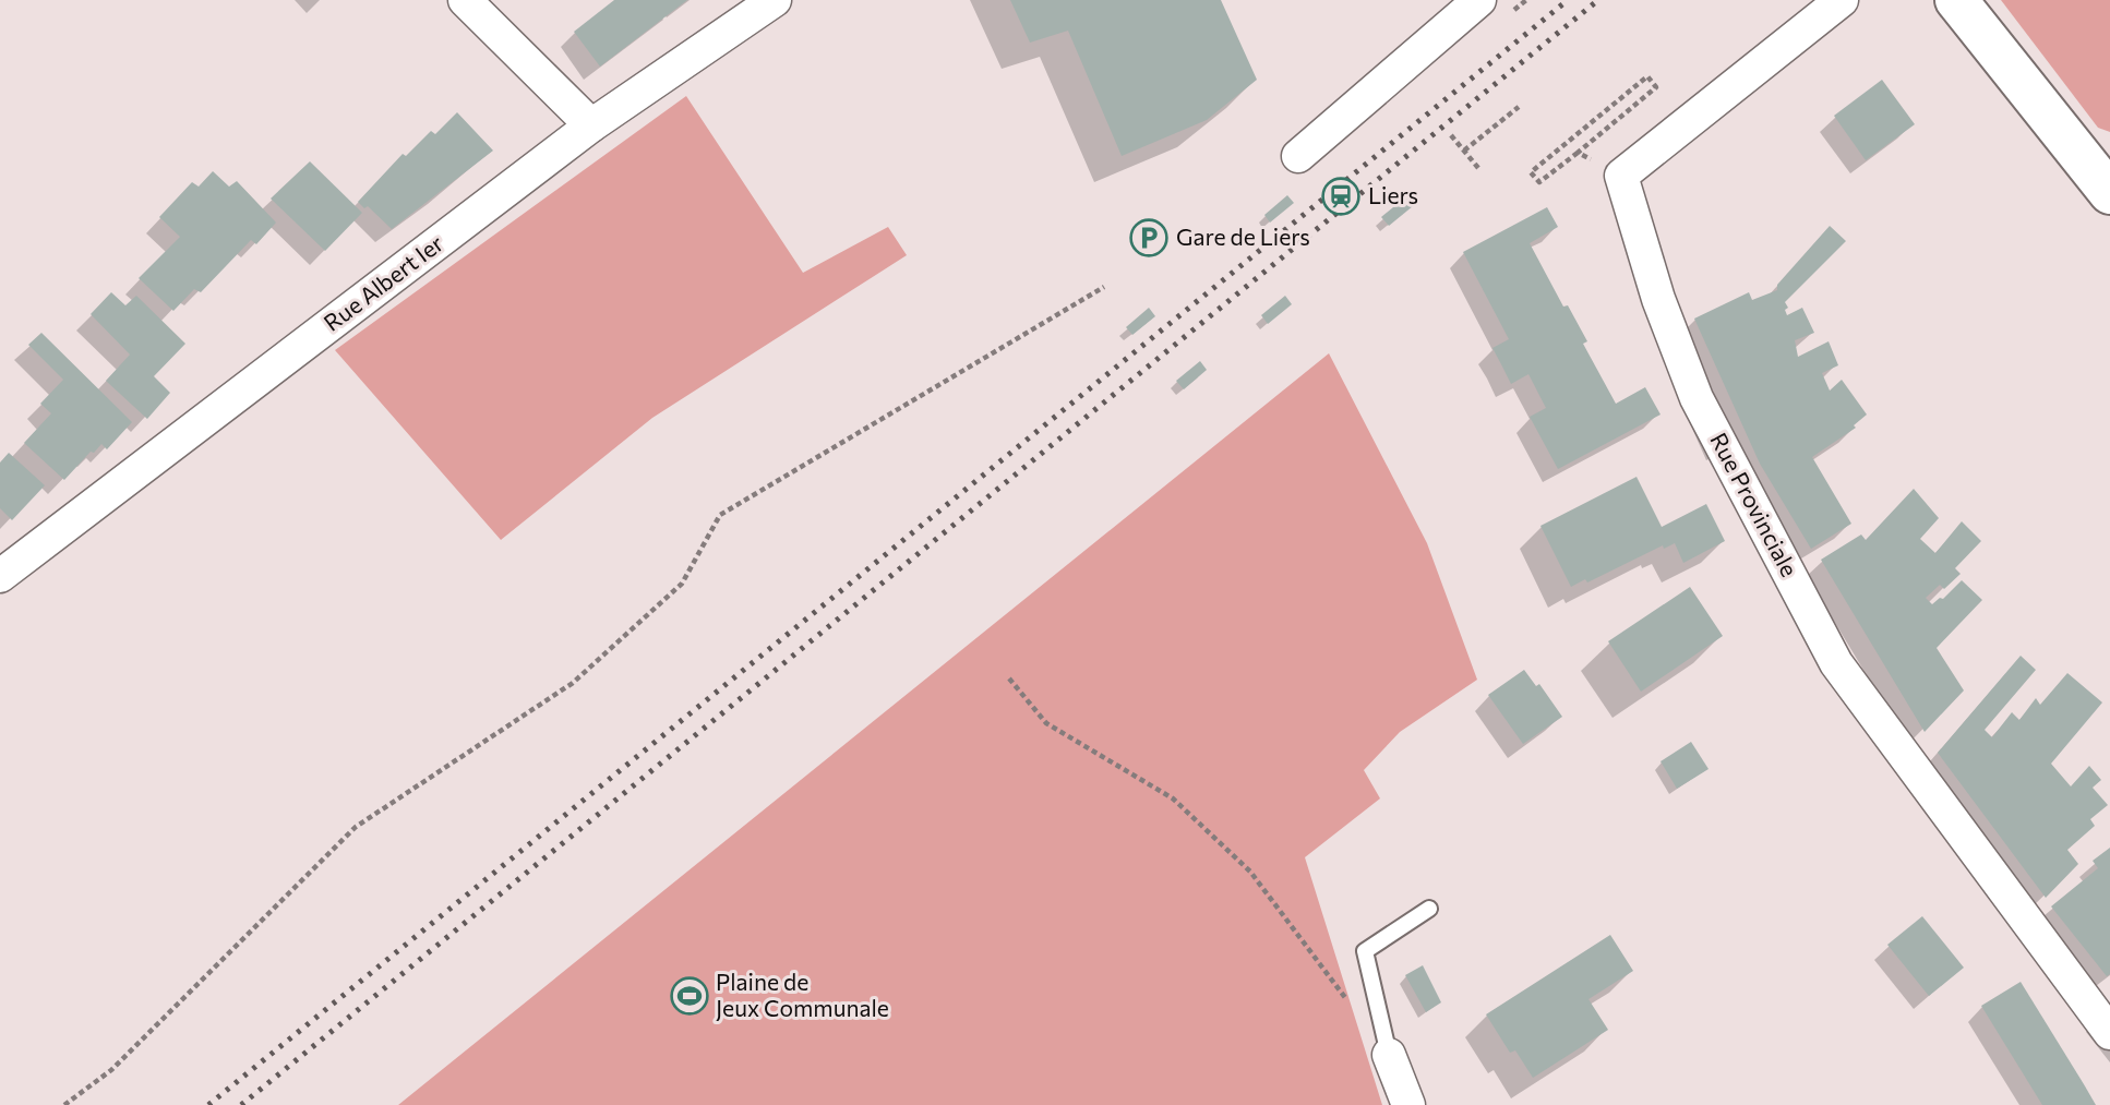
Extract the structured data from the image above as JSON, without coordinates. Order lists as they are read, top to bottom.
{
  "streets": {
    "street": ["Rue Albert Ier", "Rue Provinciale"]
  },
  "places": {
    "station": ["Liers"],
    "parking": ["Gare de Liers"],
    "sports": ["Plaine de Jeux Communale"]
  }
}
